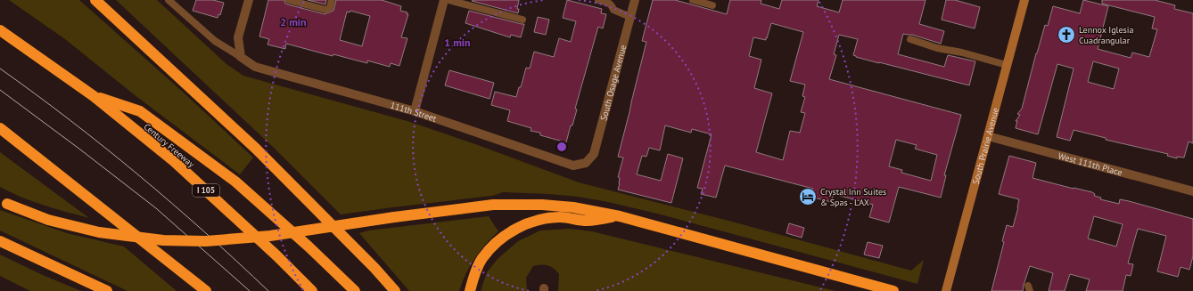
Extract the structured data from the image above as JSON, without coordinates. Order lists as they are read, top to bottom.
{
  "streets": {
    "highway": ["Century Freeway", "I 105"],
    "main road": ["South Prairie Avenue"],
    "street": ["South Osage Avenue", "111th Street", "West 111th Place"]
  },
  "crossings": [
    ["South Osage Avenue", "111th Street"],
    ["South Prairie Avenue", "West 111th Place"]
  ],
  "places": {
    "church": ["Lennox Iglesia Cuadrangular"],
    "hotel": ["Crystal Inn Suites & Spas - LAX"]
  },
  "rings": ["2 min", "1 min"]
}
